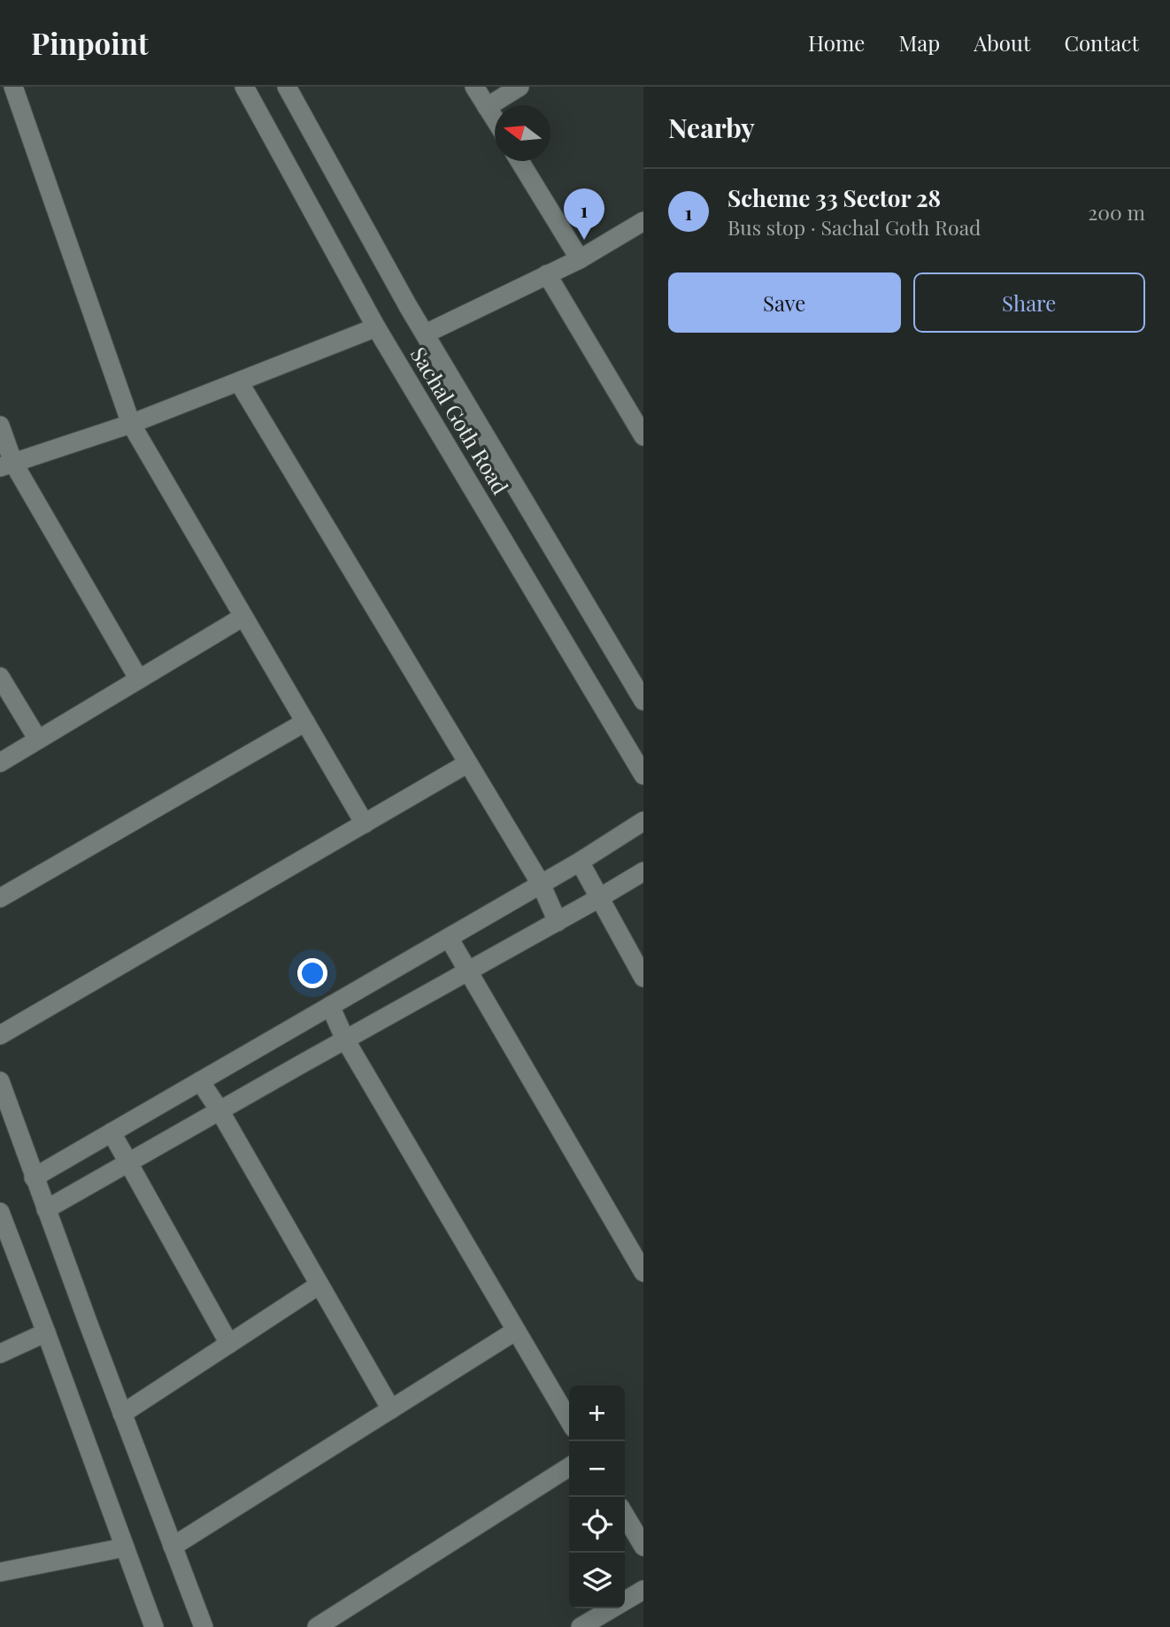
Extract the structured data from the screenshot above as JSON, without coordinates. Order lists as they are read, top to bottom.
{
  "streets": {
    "street": ["Sachal Goth Road"]
  },
  "north": "left",
  "page": {
    "header": "Pinpoint",
    "nav": [
      "Home",
      "Map",
      "About",
      "Contact"
    ],
    "heading": "Nearby",
    "list": [
      {
        "mark": "1",
        "name": "Scheme 33 Sector 28",
        "note": "Bus stop · Sachal Goth Road",
        "value": "200 m"
      }
    ],
    "pins": "1",
    "buttons": ["Save", "Share"],
    "map_buttons": ["+", "−"]
  }
}
